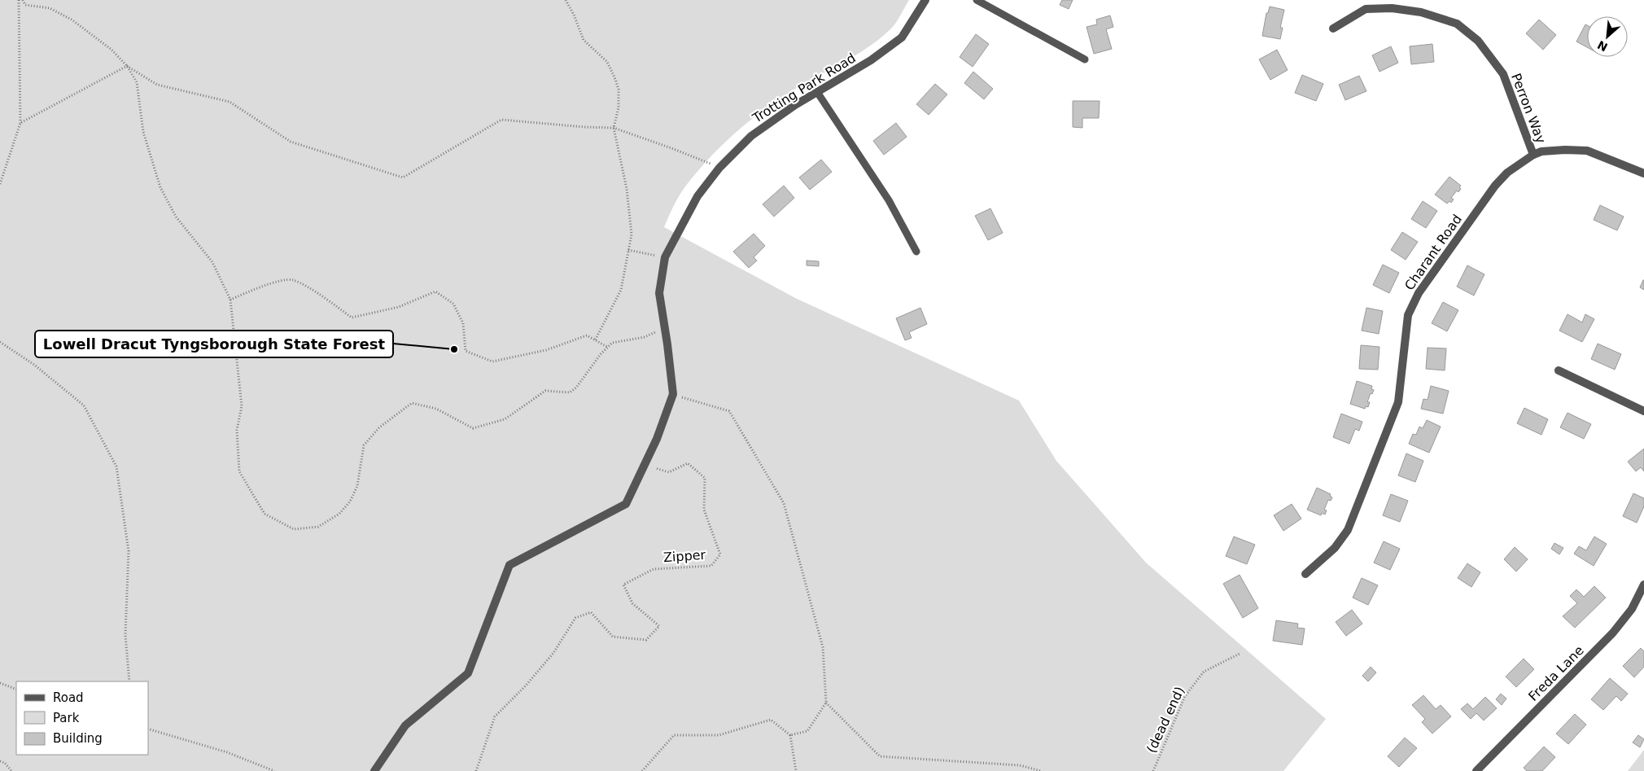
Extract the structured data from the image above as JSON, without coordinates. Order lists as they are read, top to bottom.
{
  "streets": {
    "street": [
      "Trotting Park Road",
      "Perron Way",
      "Charant Road",
      "Freda Lane"
    ],
    "path": ["Zipper", "(dead end)"]
  },
  "crossings": [
    ["Trotting Park Road", "Zipper"],
    ["Perron Way", "Charant Road"]
  ],
  "places": ["Lowell Dracut Tyngsborough State Forest"],
  "legend": ["Road", "Park", "Building"],
  "north": "bottom left"
}
